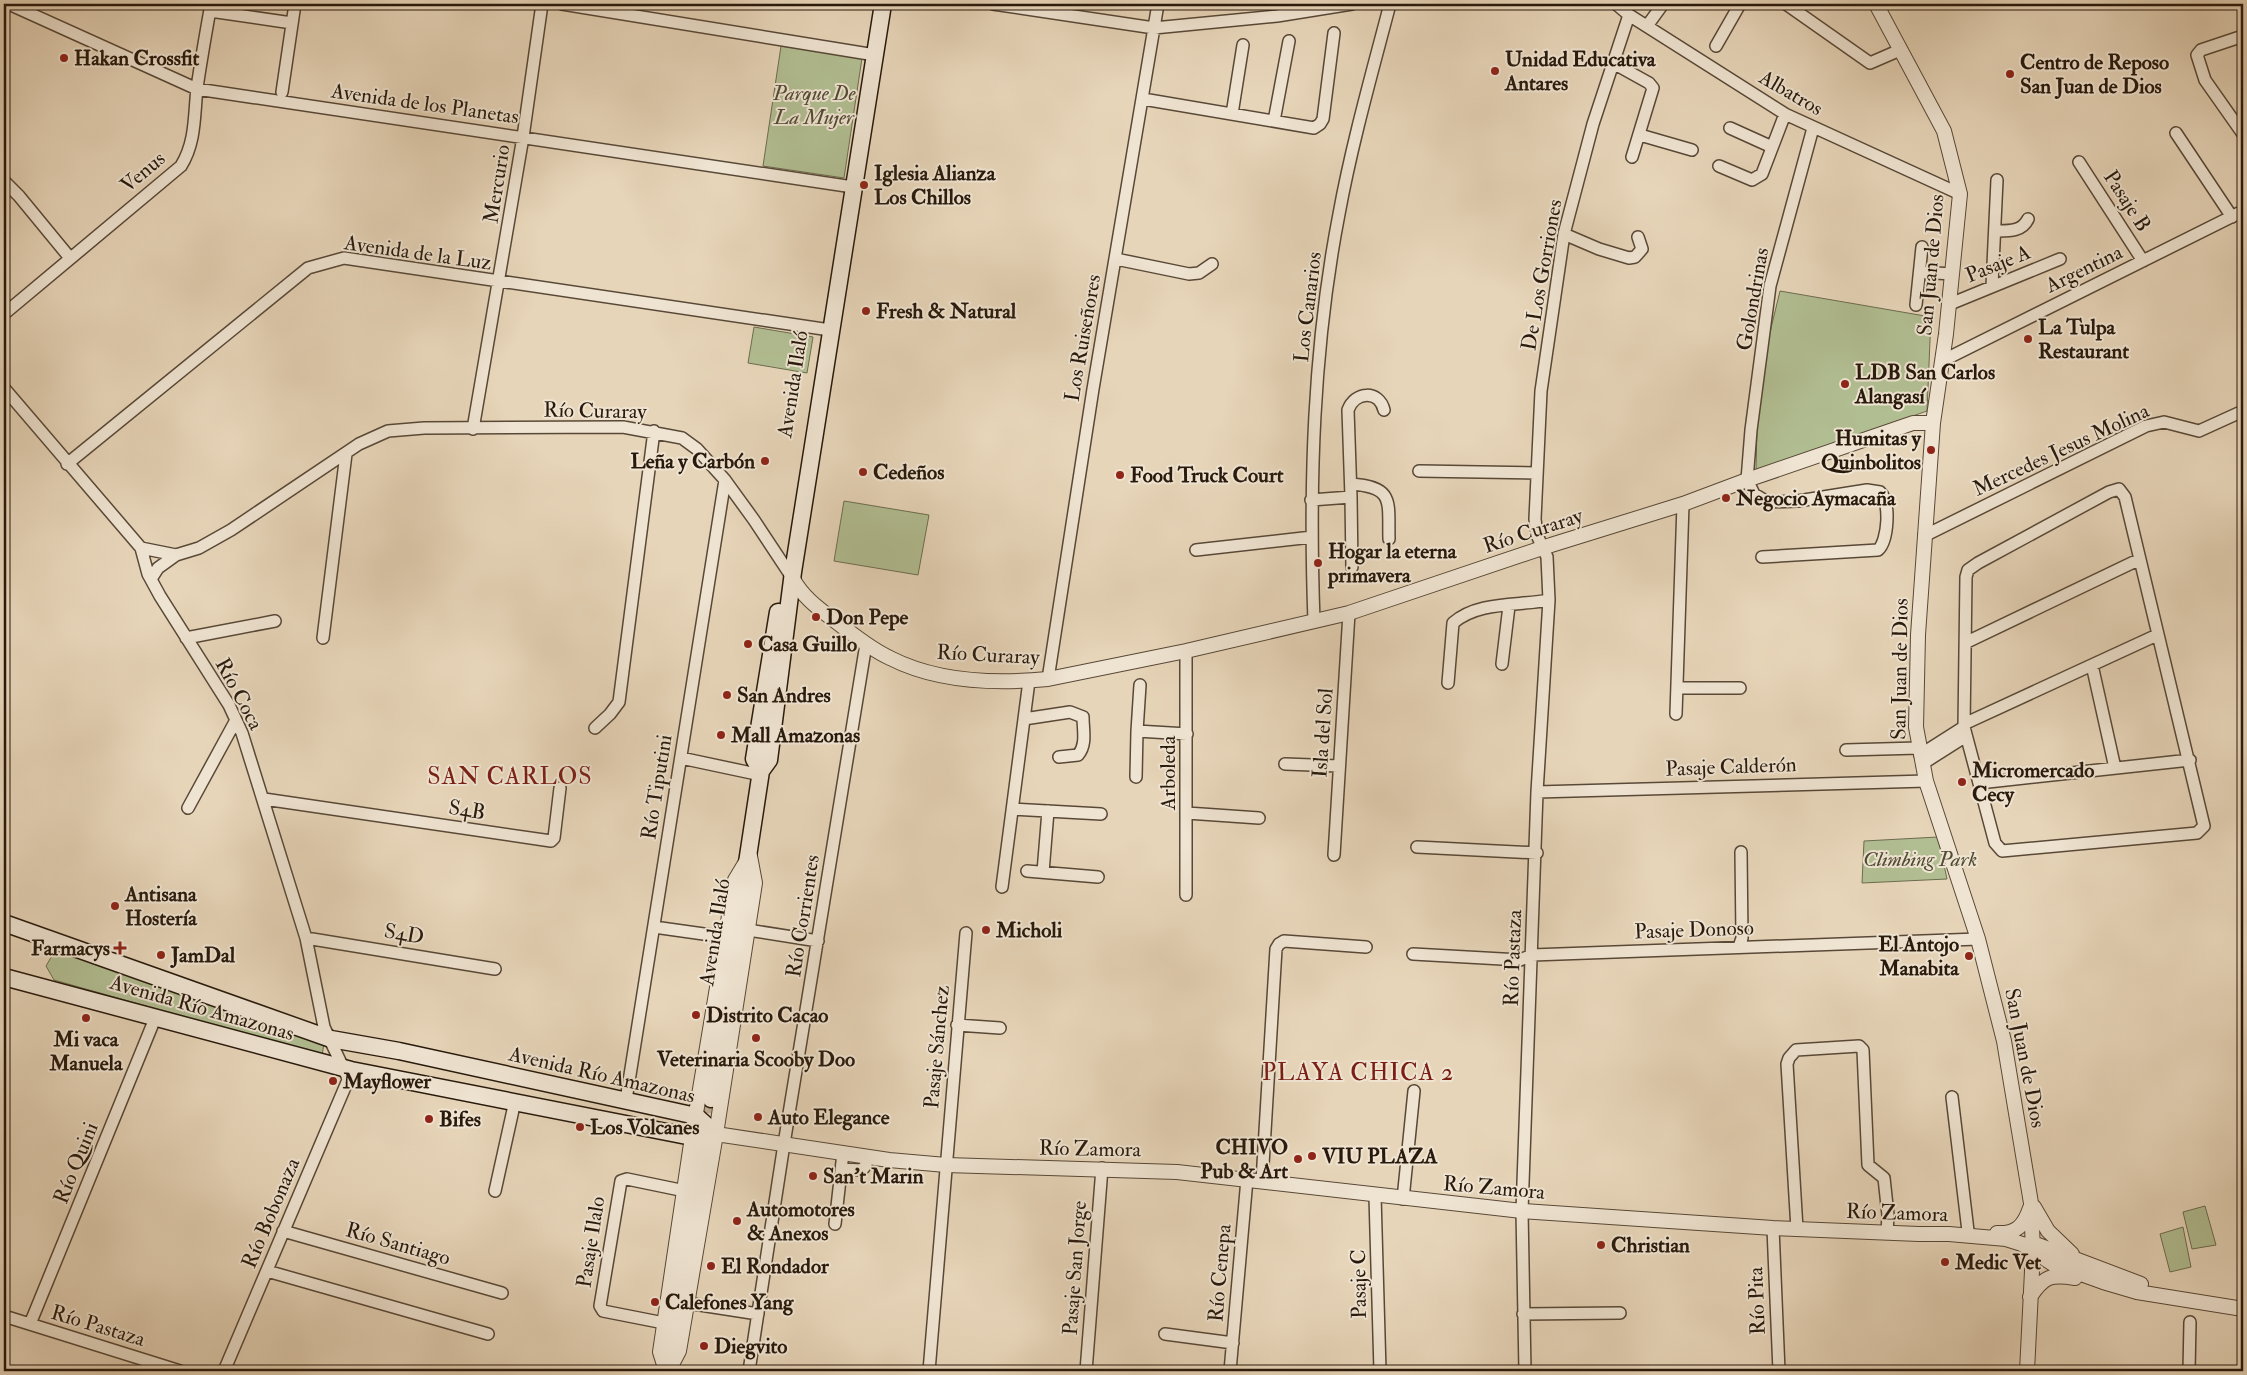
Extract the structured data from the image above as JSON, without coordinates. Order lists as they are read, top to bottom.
{
  "streets": {
    "main road": ["Avenida Ilaló", "Avenida Río Amazonas"],
    "street": [
      "Albatros",
      "Avenida de los Planetas",
      "Venus",
      "Mercurio",
      "Pasaje B",
      "Avenida de la Luz",
      "Pasaje A",
      "San Juan de Dios",
      "Argentina",
      "De Los Gorriones",
      "Golondrinas",
      "Los Canarios",
      "Los Ruiseñores",
      "Río Curaray",
      "Mercedes Jesus Molina",
      "Río Coca",
      "Isla del Sol",
      "Pasaje Calderón",
      "Arboleda",
      "Río Tiputini",
      "S4B",
      "Río Corrientes",
      "Pasaje Donoso",
      "S4D",
      "Río Pastaza",
      "Pasaje Sánchez",
      "Río Zamora",
      "Río Quini",
      "Río Bobonaza",
      "Pasaje Ilalo",
      "Río Santiago",
      "Pasaje San Jorge",
      "Río Cenepa",
      "Pasaje C",
      "Río Pita"
    ]
  },
  "crossings": [
    ["Albatros", "San Juan de Dios"],
    ["Albatros", "De Los Gorriones"],
    ["Albatros", "Golondrinas"],
    ["Avenida de los Planetas", "Venus"],
    ["Avenida de los Planetas", "Mercurio"],
    ["Avenida de los Planetas", "Avenida Ilaló"],
    ["Mercurio", "Avenida de la Luz"],
    ["Mercurio", "Río Curaray"],
    ["Pasaje B", "Argentina"],
    ["Avenida de la Luz", "Avenida Ilaló"],
    ["Avenida de la Luz", "Río Coca"],
    ["Pasaje A", "San Juan de Dios"],
    ["San Juan de Dios", "Argentina"],
    ["San Juan de Dios", "Río Curaray"],
    ["San Juan de Dios", "Mercedes Jesus Molina"],
    ["San Juan de Dios", "Pasaje Calderón"],
    ["San Juan de Dios", "Pasaje Donoso"],
    ["San Juan de Dios", "Río Zamora"],
    ["De Los Gorriones", "Río Curaray"],
    ["De Los Gorriones", "Río Pastaza"],
    ["Golondrinas", "Río Curaray"],
    ["Los Canarios", "Río Curaray"],
    ["Los Ruiseñores", "Río Curaray"],
    ["Avenida Ilaló", "Río Curaray"],
    ["Río Curaray", "Río Coca"],
    ["Río Curaray", "Isla del Sol"],
    ["Río Curaray", "Arboleda"],
    ["Río Curaray", "Río Tiputini"],
    ["Río Curaray", "Río Corrientes"],
    ["Río Curaray", "Río Pastaza"],
    ["Río Coca", "S4B"],
    ["Río Coca", "S4D"],
    ["Río Coca", "Avenida Río Amazonas"],
    ["Río Coca", "Río Bobonaza"],
    ["Pasaje Calderón", "Río Pastaza"],
    ["Río Tiputini", "Avenida Río Amazonas"],
    ["Río Corrientes", "Río Zamora"],
    ["Pasaje Donoso", "Río Pastaza"],
    ["Río Pastaza", "Río Zamora"],
    ["Río Pastaza", "Río Quini"],
    ["Avenida Río Amazonas", "Río Zamora"],
    ["Avenida Río Amazonas", "Río Quini"],
    ["Avenida Río Amazonas", "Río Bobonaza"],
    ["Pasaje Sánchez", "Río Zamora"],
    ["Río Zamora", "Pasaje San Jorge"],
    ["Río Zamora", "Río Cenepa"],
    ["Río Zamora", "Pasaje C"],
    ["Río Zamora", "Río Pita"],
    ["Río Bobonaza", "Río Santiago"]
  ],
  "districts": ["SAN CARLOS", "PLAYA CHICA 2"],
  "parks": ["Parque De La Mujer", "Climbing Park"],
  "places": {
    "other": [
      "Hakan Crossfit",
      "Unidad Educativa Antares",
      "Centro de Reposo San Juan de Dios",
      "Iglesia Alianza Los Chillos",
      "Fresh & Natural",
      "La Tulpa Restaurant",
      "LDB San Carlos Alangasí",
      "Humitas y Quinbolitos",
      "Leña y Carbón",
      "Cedeños",
      "Food Truck Court",
      "Negocio Aymacaña",
      "Hogar la eterna primavera",
      "Don Pepe",
      "Casa Guillo",
      "San Andres",
      "Mall Amazonas",
      "Micromercado Cecy",
      "Antisana Hostería",
      "Micholi",
      "JamDal",
      "El Antojo Manabita",
      "Distrito Cacao",
      "Mi vaca Manuela",
      "Veterinaria Scooby Doo",
      "Mayflower",
      "Auto Elegance",
      "Bifes",
      "Los Volcanes",
      "VIU PLAZA",
      "CHIVO Pub & Art",
      "San't Marin",
      "Automotores & Anexos",
      "Christian",
      "Medic Vet",
      "El Rondador",
      "Calefones Yang",
      "Diegvito"
    ],
    "health": ["Farmacys"]
  }
}
